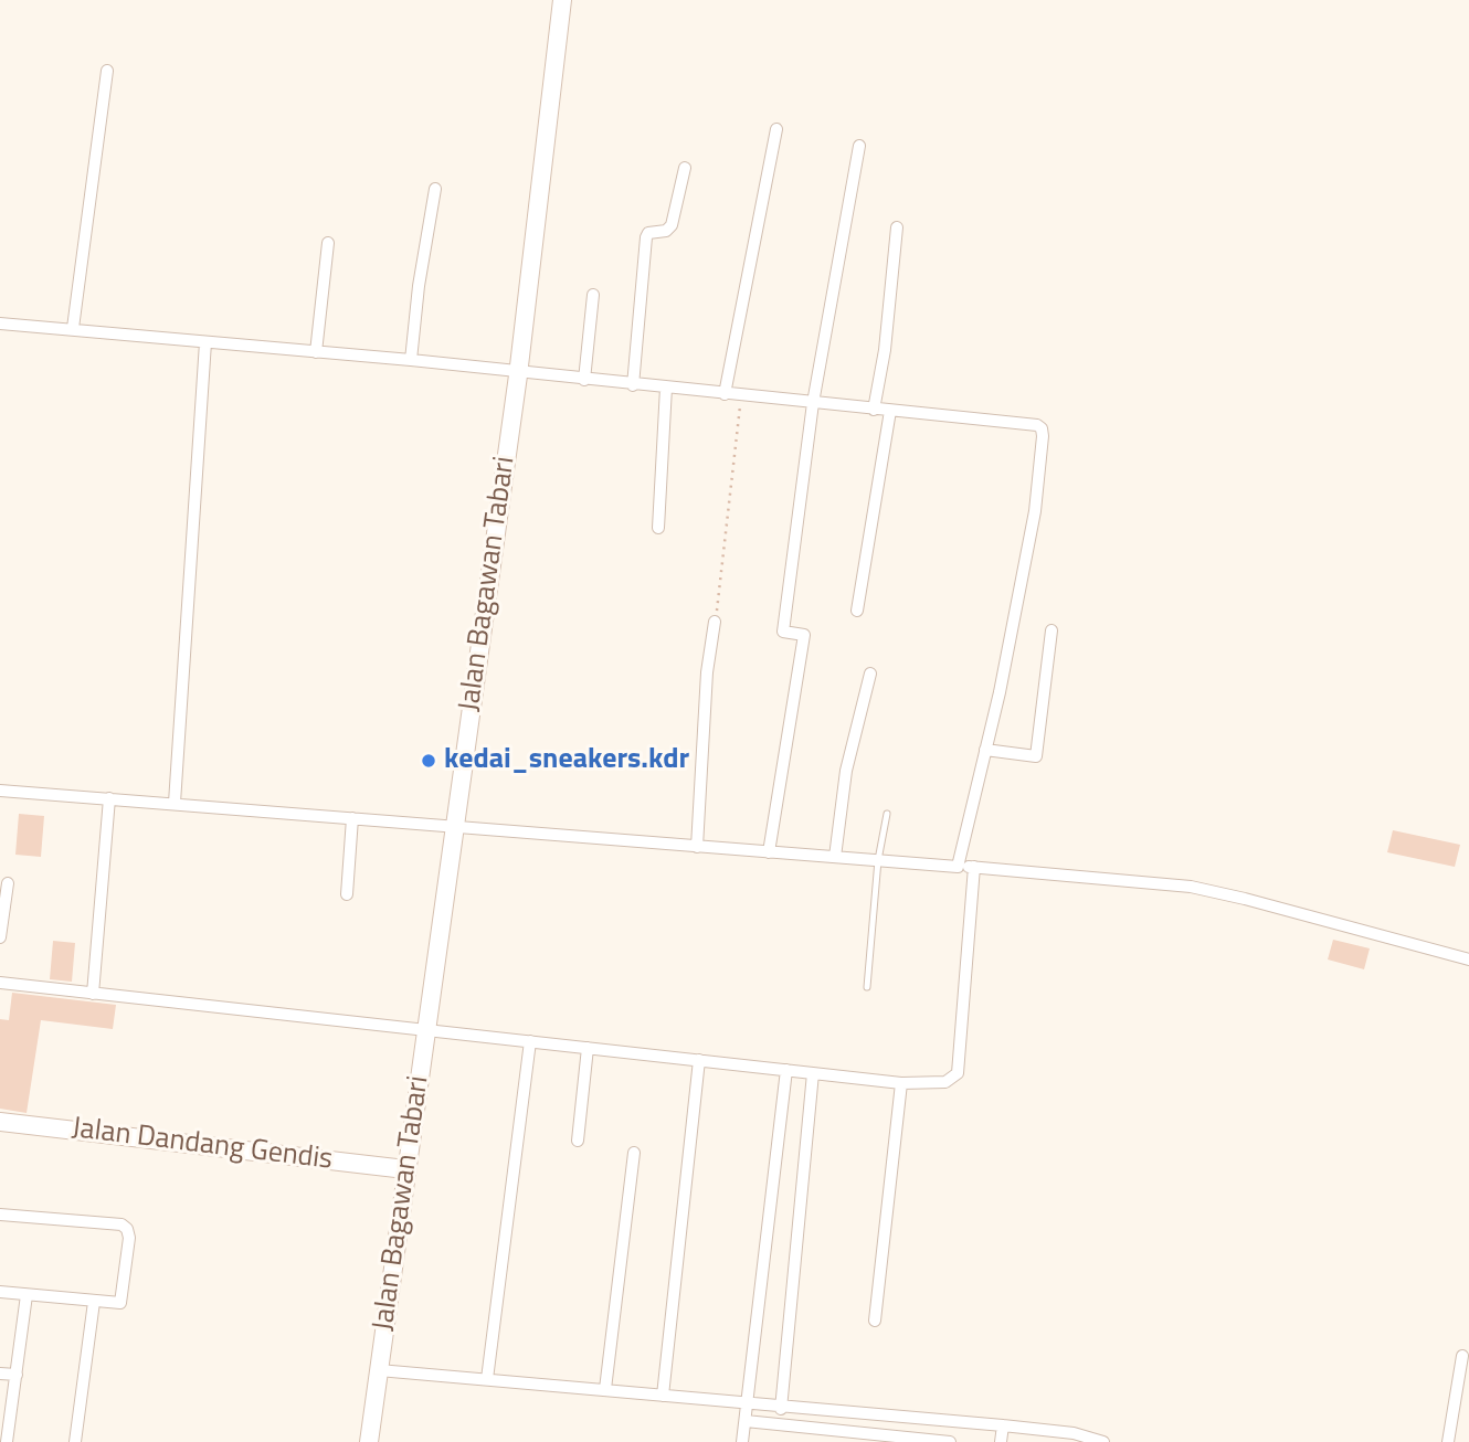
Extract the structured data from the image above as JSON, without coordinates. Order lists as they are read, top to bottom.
{
  "streets": {
    "street": ["Jalan Bagawan Tabari", "Jalan Dandang Gendis"]
  },
  "crossings": [
    ["Jalan Bagawan Tabari", "Jalan Dandang Gendis"]
  ],
  "places": ["kedai_sneakers.kdr"]
}
